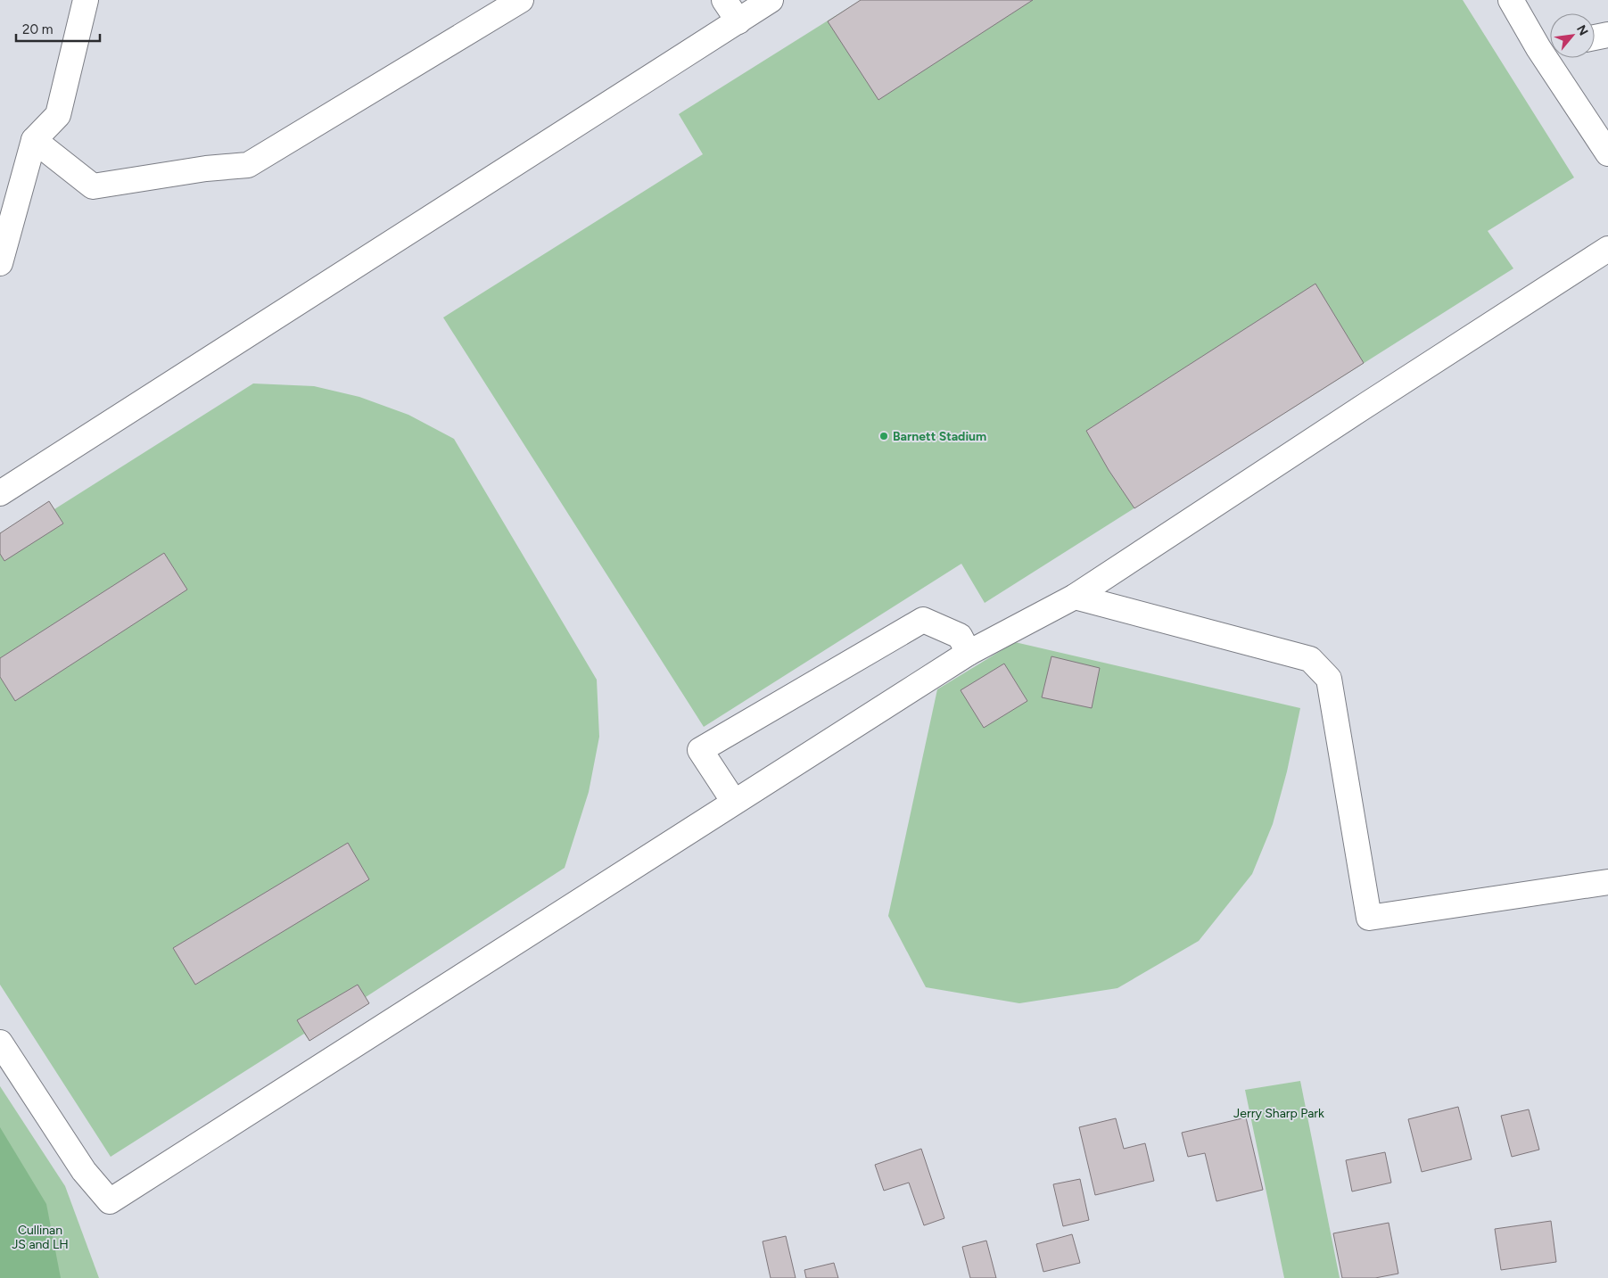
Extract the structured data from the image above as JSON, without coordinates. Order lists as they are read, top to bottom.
{
  "parks": ["Jerry Sharp Park", "Cullinan JS and LH"],
  "places": ["Barnett Stadium"],
  "scale_bar": "20 m",
  "north": "top right"
}
